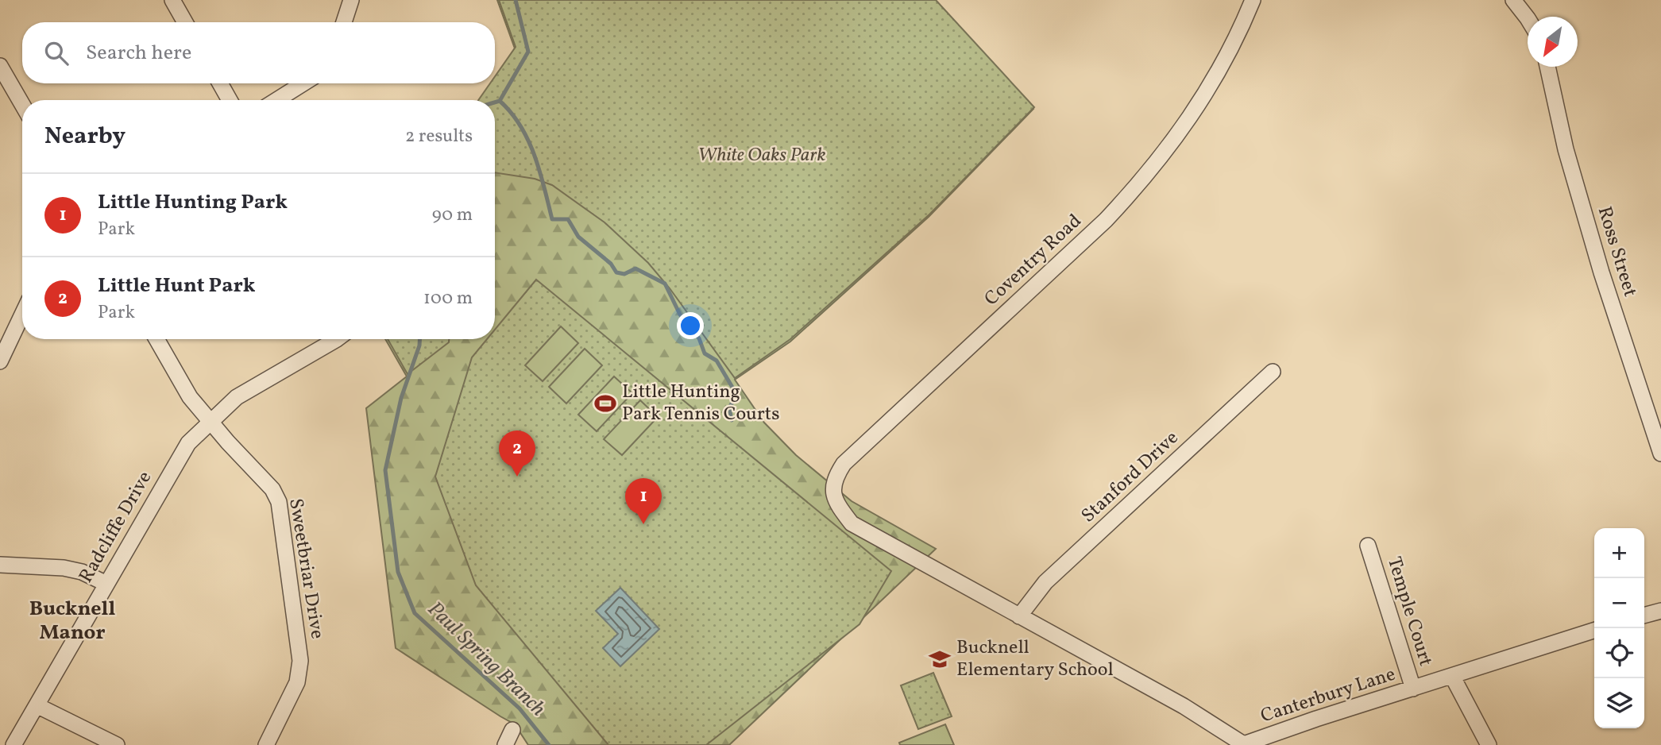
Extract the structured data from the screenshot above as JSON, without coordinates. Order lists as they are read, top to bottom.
{
  "streets": {
    "street": [
      "Ross Street",
      "Coventry Road",
      "Stanford Drive",
      "Radcliffe Drive",
      "Sweetbriar Drive",
      "Temple Court",
      "Canterbury Lane"
    ]
  },
  "crossings": [
    ["Coventry Road", "Canterbury Lane"],
    ["Stanford Drive", "Canterbury Lane"],
    ["Radcliffe Drive", "Sweetbriar Drive"],
    ["Temple Court", "Canterbury Lane"]
  ],
  "districts": ["Bucknell Manor"],
  "water": ["Paul Spring Branch"],
  "parks": ["White Oaks Park"],
  "places": {
    "sports": ["Little Hunting Park Tennis Courts"],
    "school or university": ["Bucknell Elementary School"]
  },
  "north": "bottom left",
  "page": {
    "search": "Search here",
    "heading": ["Nearby", "2 results"],
    "list": [
      {
        "mark": "1",
        "name": "Little Hunting Park",
        "note": "Park",
        "value": "90 m"
      },
      {
        "mark": "2",
        "name": "Little Hunt Park",
        "note": "Park",
        "value": "100 m"
      }
    ],
    "pins": ["2", "1"],
    "map_buttons": ["+", "−"]
  }
}
